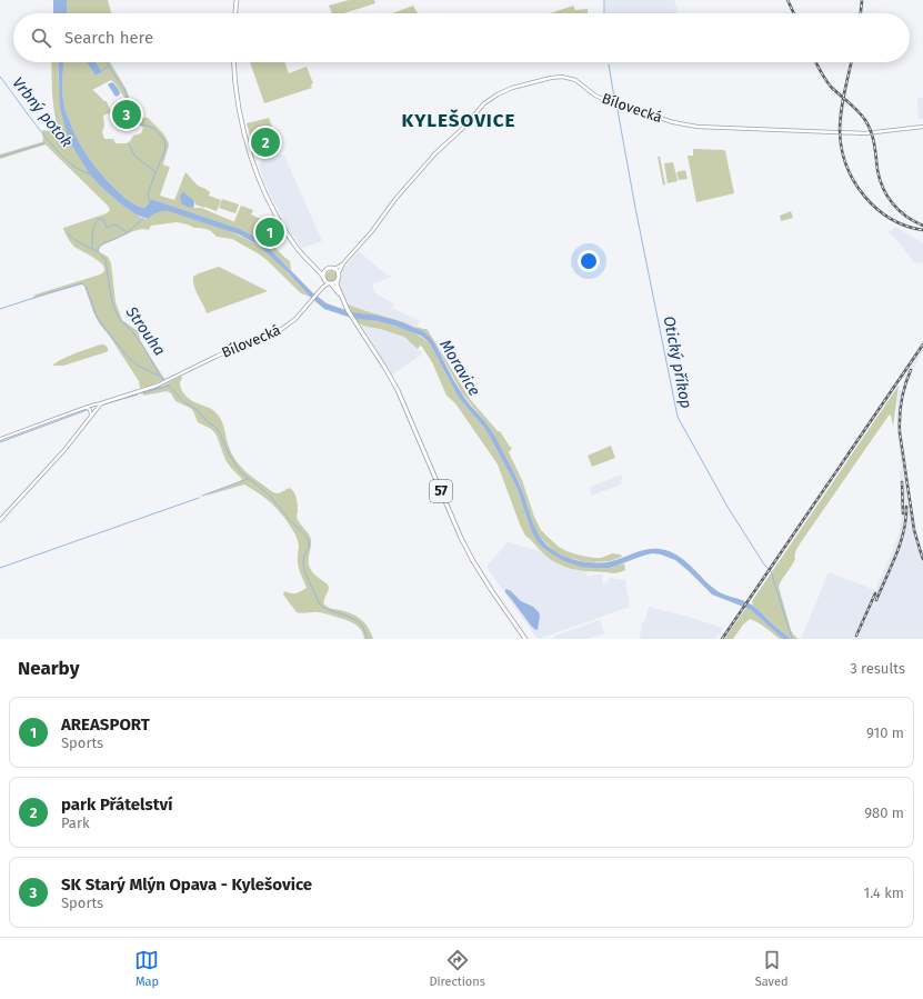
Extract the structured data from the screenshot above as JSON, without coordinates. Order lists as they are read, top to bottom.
{
  "streets": {
    "main road": ["Bílovecká", "57"]
  },
  "crossings": [
    ["Bílovecká", "57"]
  ],
  "districts": ["KYLEŠOVICE"],
  "water": [
    "Vrbný potok",
    "Strouha",
    "Otický příkop",
    "Moravice"
  ],
  "page": {
    "search": "Search here",
    "pins": ["3", "2", "1"],
    "heading": ["Nearby", "3 results"],
    "list": [
      {
        "mark": "1",
        "name": "AREASPORT",
        "note": "Sports",
        "value": "910 m"
      },
      {
        "mark": "2",
        "name": "park Přátelství",
        "note": "Park",
        "value": "980 m"
      },
      {
        "mark": "3",
        "name": "SK Starý Mlýn Opava - Kylešovice",
        "note": "Sports",
        "value": "1.4 km"
      }
    ],
    "nav": ["Map", "Directions", "Saved"]
  }
}
